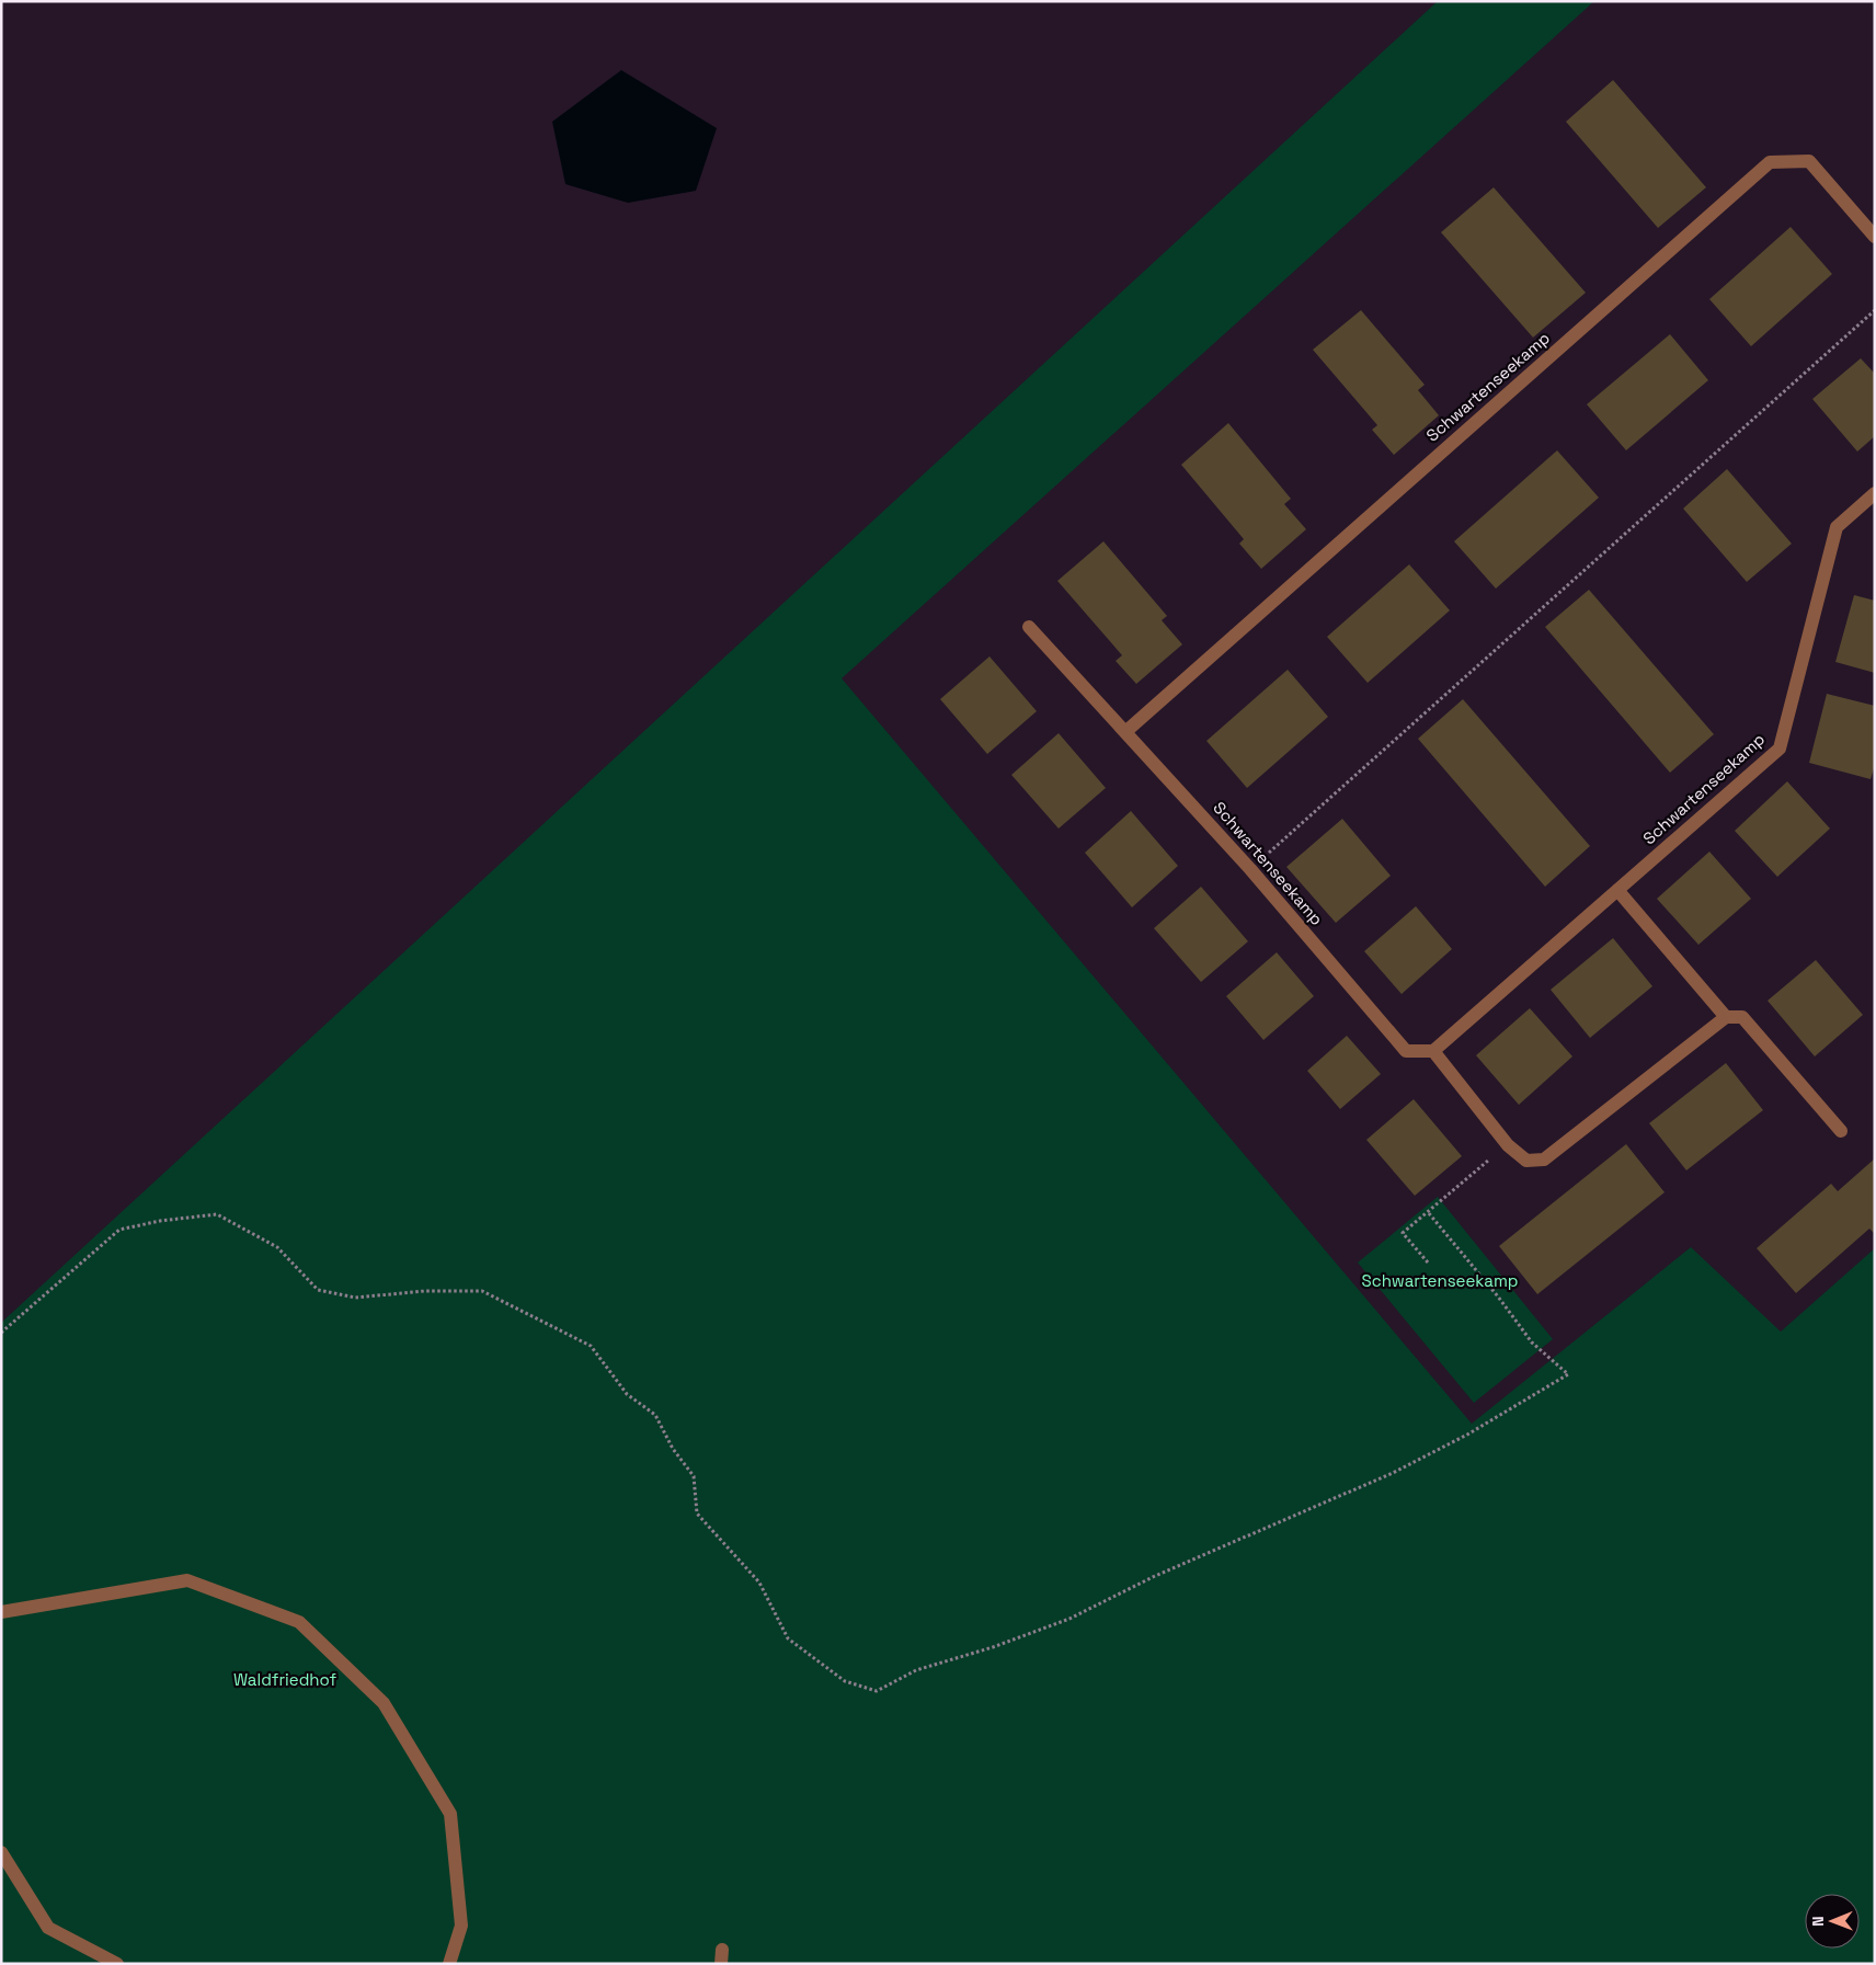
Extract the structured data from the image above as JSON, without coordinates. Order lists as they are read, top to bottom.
{
  "streets": {
    "street": ["Schwartenseekamp"]
  },
  "parks": ["Schwartenseekamp", "Waldfriedhof"],
  "north": "left"
}
